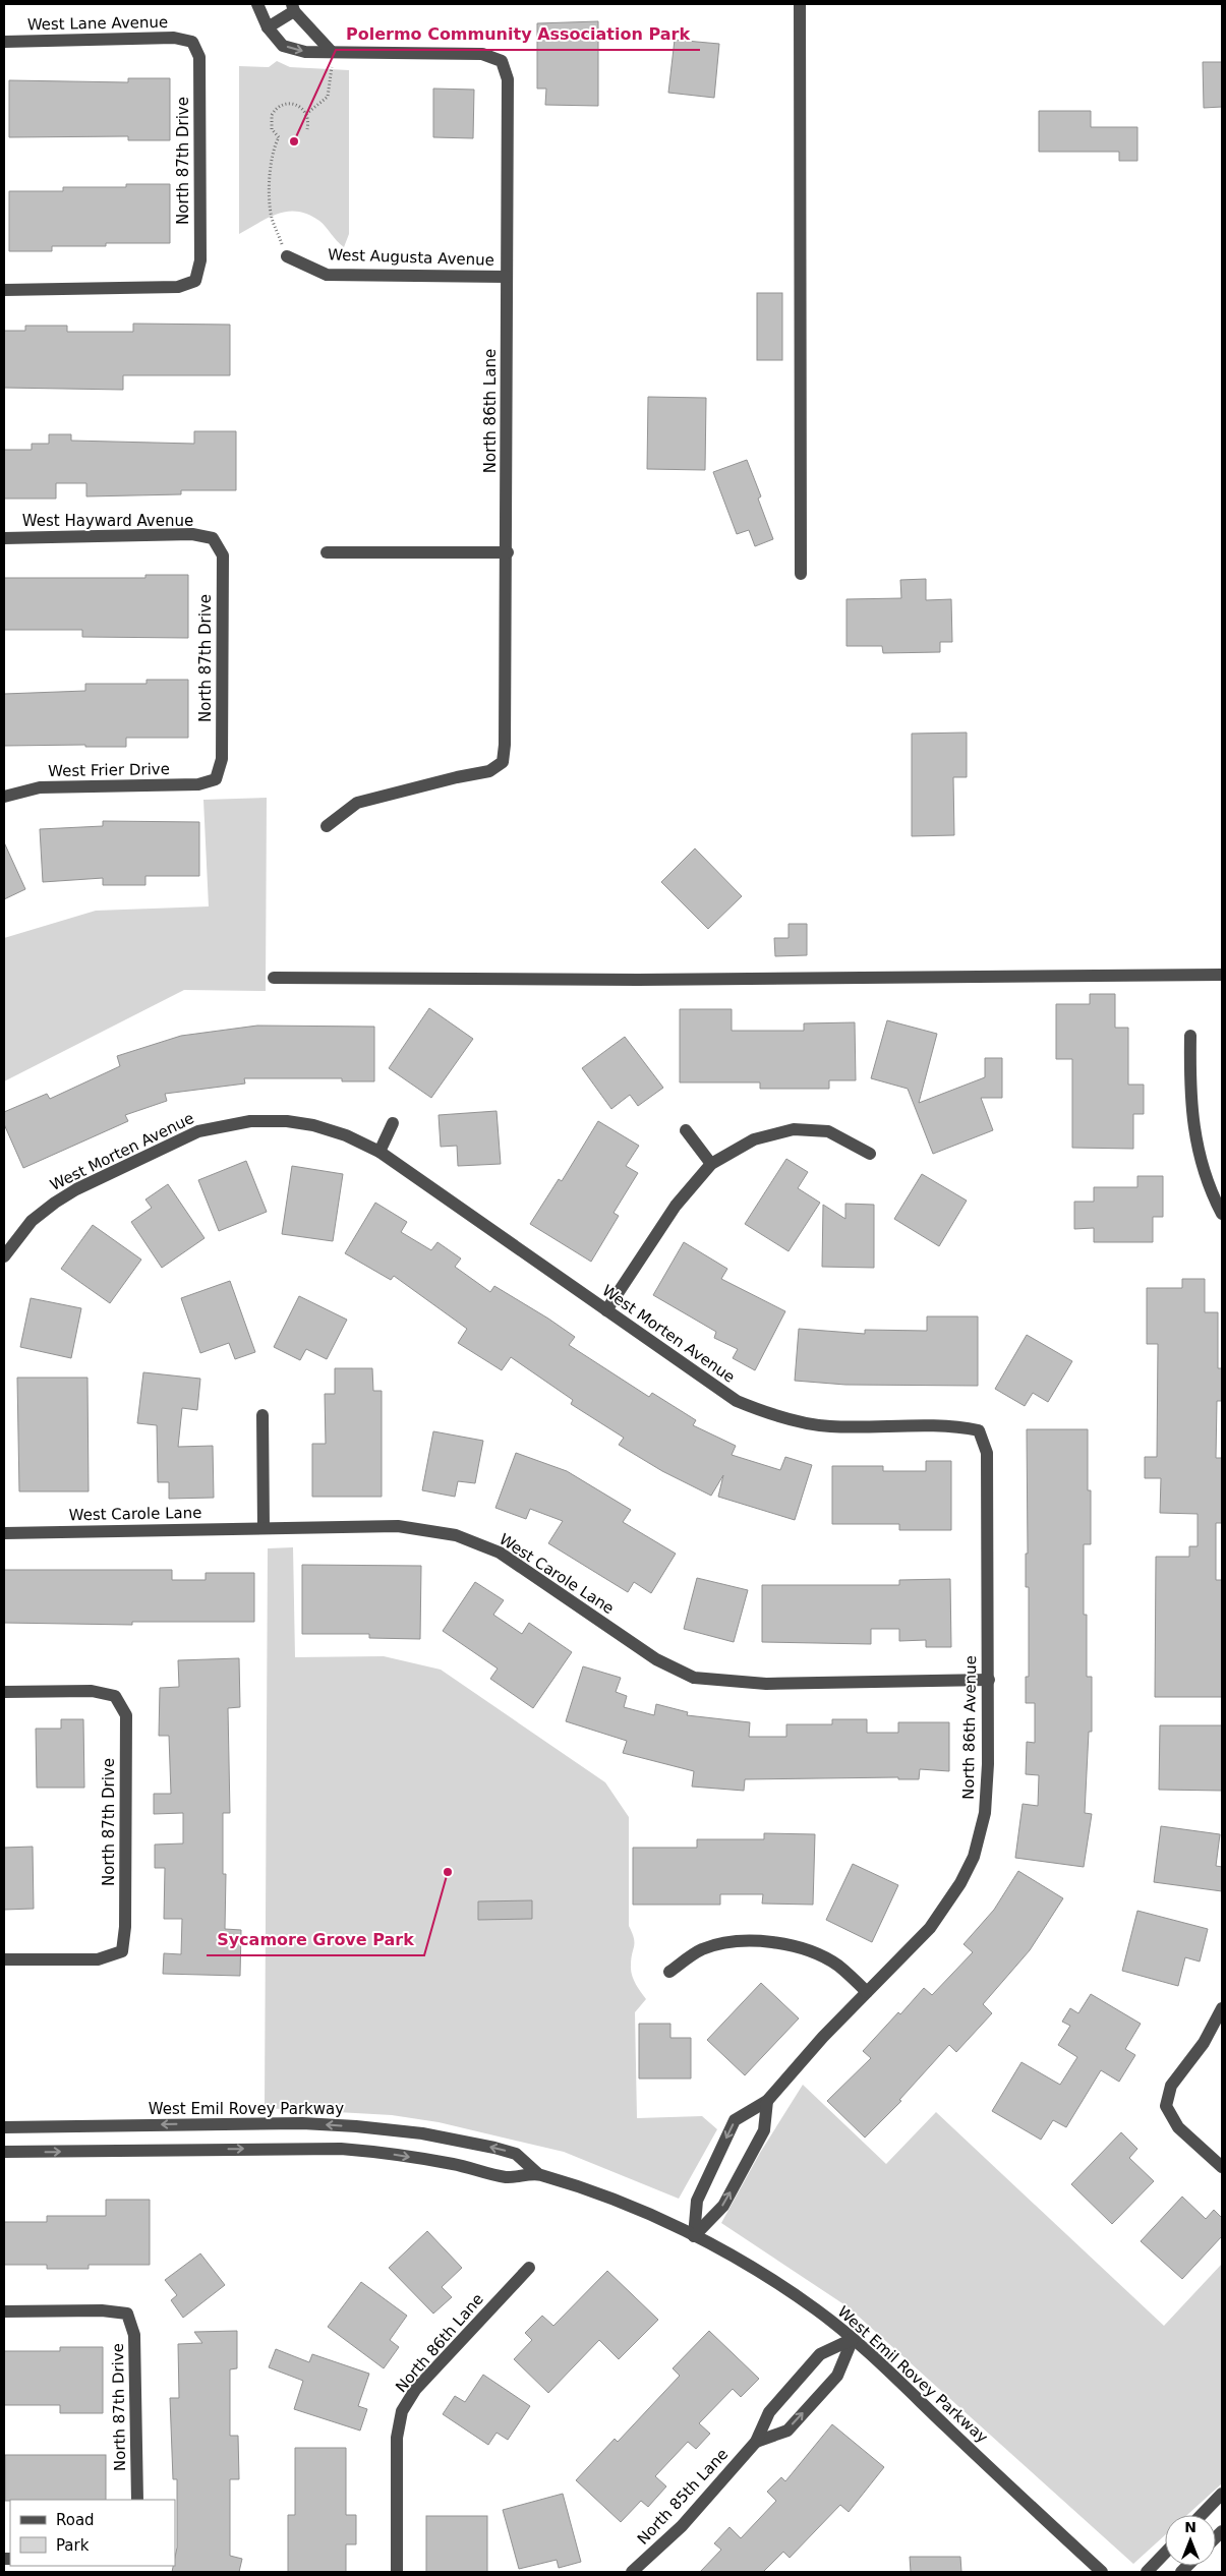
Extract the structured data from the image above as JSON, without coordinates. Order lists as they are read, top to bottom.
{
  "streets": {
    "street": [
      "West Lane Avenue",
      "North 87th Drive",
      "West Augusta Avenue",
      "North 86th Lane",
      "West Hayward Avenue",
      "West Frier Drive",
      "West Morten Avenue",
      "West Carole Lane",
      "North 86th Avenue",
      "West Emil Rovey Parkway",
      "North 85th Lane"
    ]
  },
  "crossings": [
    ["West Lane Avenue", "North 87th Drive"],
    ["North 87th Drive", "West Hayward Avenue"],
    ["North 87th Drive", "West Frier Drive"],
    ["West Augusta Avenue", "North 86th Lane"],
    ["West Morten Avenue", "North 86th Avenue"],
    ["West Carole Lane", "North 86th Avenue"],
    ["North 86th Avenue", "West Emil Rovey Parkway"],
    ["West Emil Rovey Parkway", "North 85th Lane"]
  ],
  "places": ["Polermo Community Association Park", "Sycamore Grove Park"],
  "legend": ["Road", "Park"],
  "north": "top"
}
